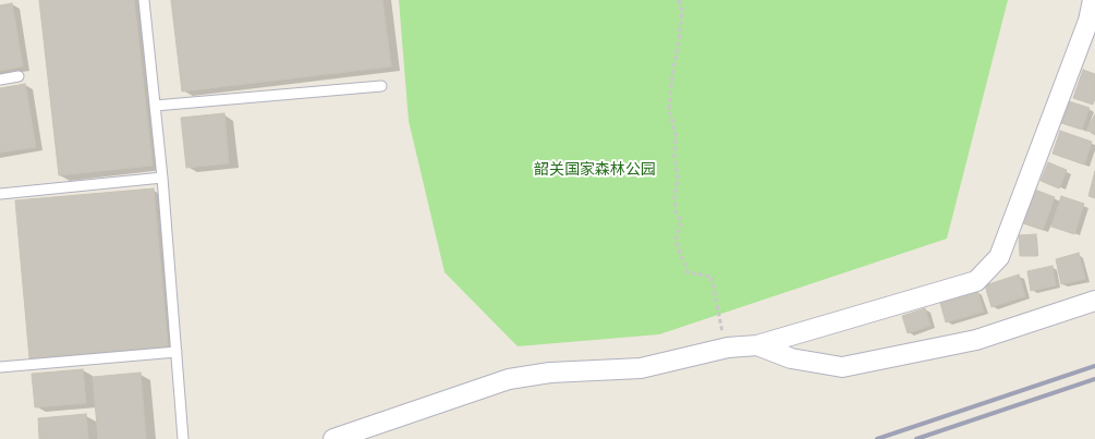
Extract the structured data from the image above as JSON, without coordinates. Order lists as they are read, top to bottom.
{
  "parks": ["韶关国家森林公园"]
}
